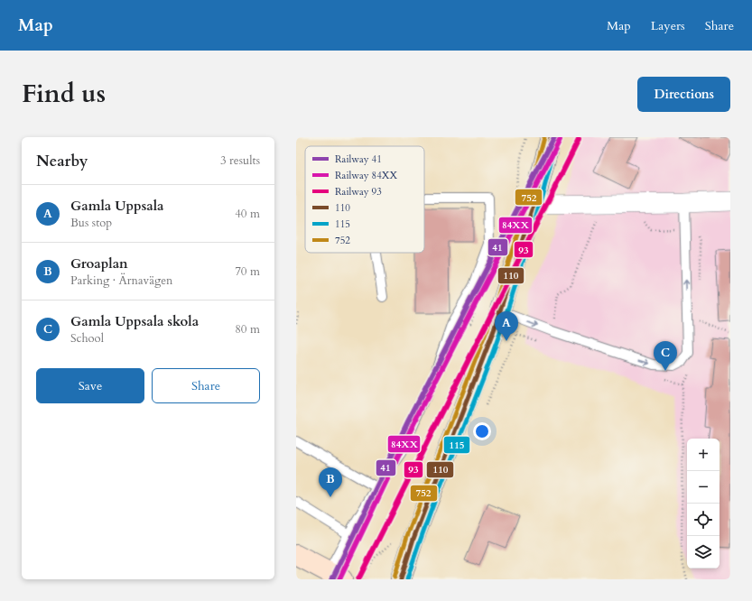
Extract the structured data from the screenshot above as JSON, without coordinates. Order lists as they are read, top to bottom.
{
  "lines": [
    "rail line 41",
    "transit line 110",
    "transit line 752",
    "transit line 115",
    "rail line 84XX",
    "rail line 93"
  ],
  "legend": [
    "Railway 41",
    "Railway 84XX",
    "Railway 93",
    "110",
    "115",
    "752"
  ],
  "page": {
    "header": "Map",
    "nav": ["Map", "Layers", "Share"],
    "title": "Find us",
    "buttons": [
      "Directions",
      ["Save", "Share"]
    ],
    "heading": ["Nearby", "3 results"],
    "list": [
      {
        "mark": "A",
        "name": "Gamla Uppsala",
        "note": "Bus stop",
        "value": "40 m"
      },
      {
        "mark": "B",
        "name": "Groaplan",
        "note": "Parking · Ärnavägen",
        "value": "70 m"
      },
      {
        "mark": "C",
        "name": "Gamla Uppsala skola",
        "note": "School",
        "value": "80 m"
      }
    ],
    "pins": ["A", "C", "B"],
    "map_buttons": ["+", "−"]
  }
}
